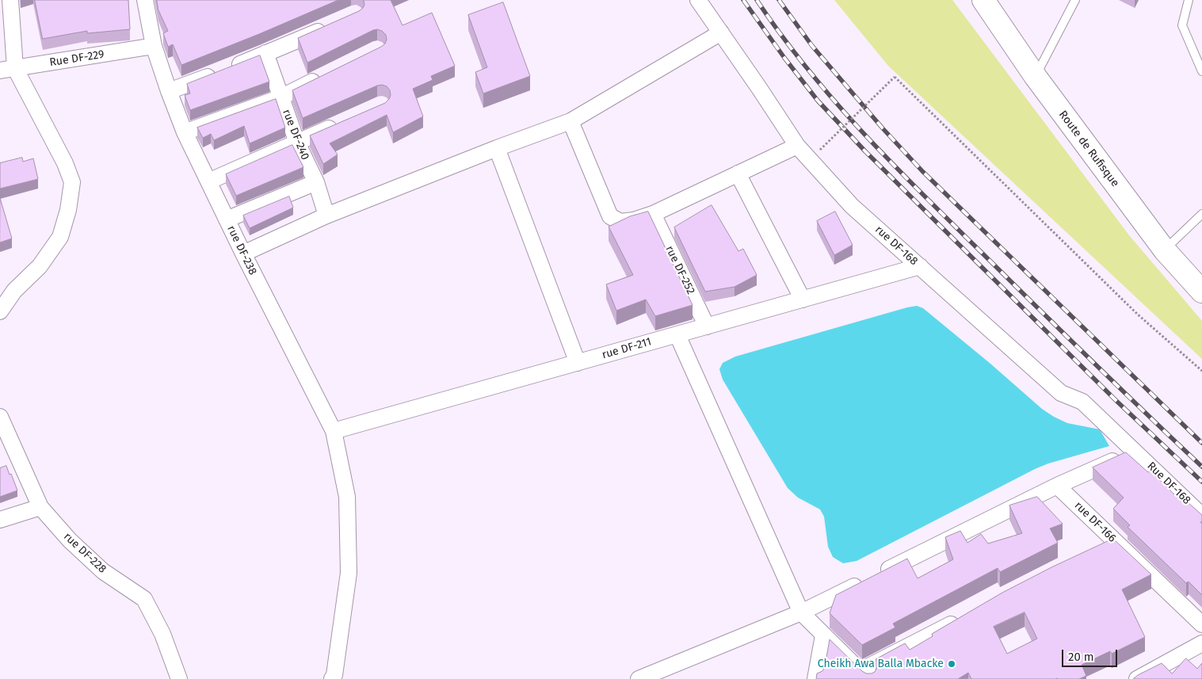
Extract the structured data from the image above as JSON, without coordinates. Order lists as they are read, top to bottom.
{
  "streets": {
    "main road": ["Route de Rufisque"],
    "street": [
      "Rue DF-229",
      "rue DF-240",
      "rue DF-168",
      "rue DF-238",
      "rue DF-252",
      "rue DF-211",
      "Rue DF-168",
      "rue DF-166",
      "rue DF-228"
    ]
  },
  "crossings": [
    ["Rue DF-229", "rue DF-238"],
    ["rue DF-168", "rue DF-211"],
    ["rue DF-168", "Rue DF-168"],
    ["rue DF-238", "rue DF-211"],
    ["rue DF-252", "rue DF-211"]
  ],
  "places": ["Cheikh Awa Balla Mbacke"],
  "scale_bar": "20 m"
}
